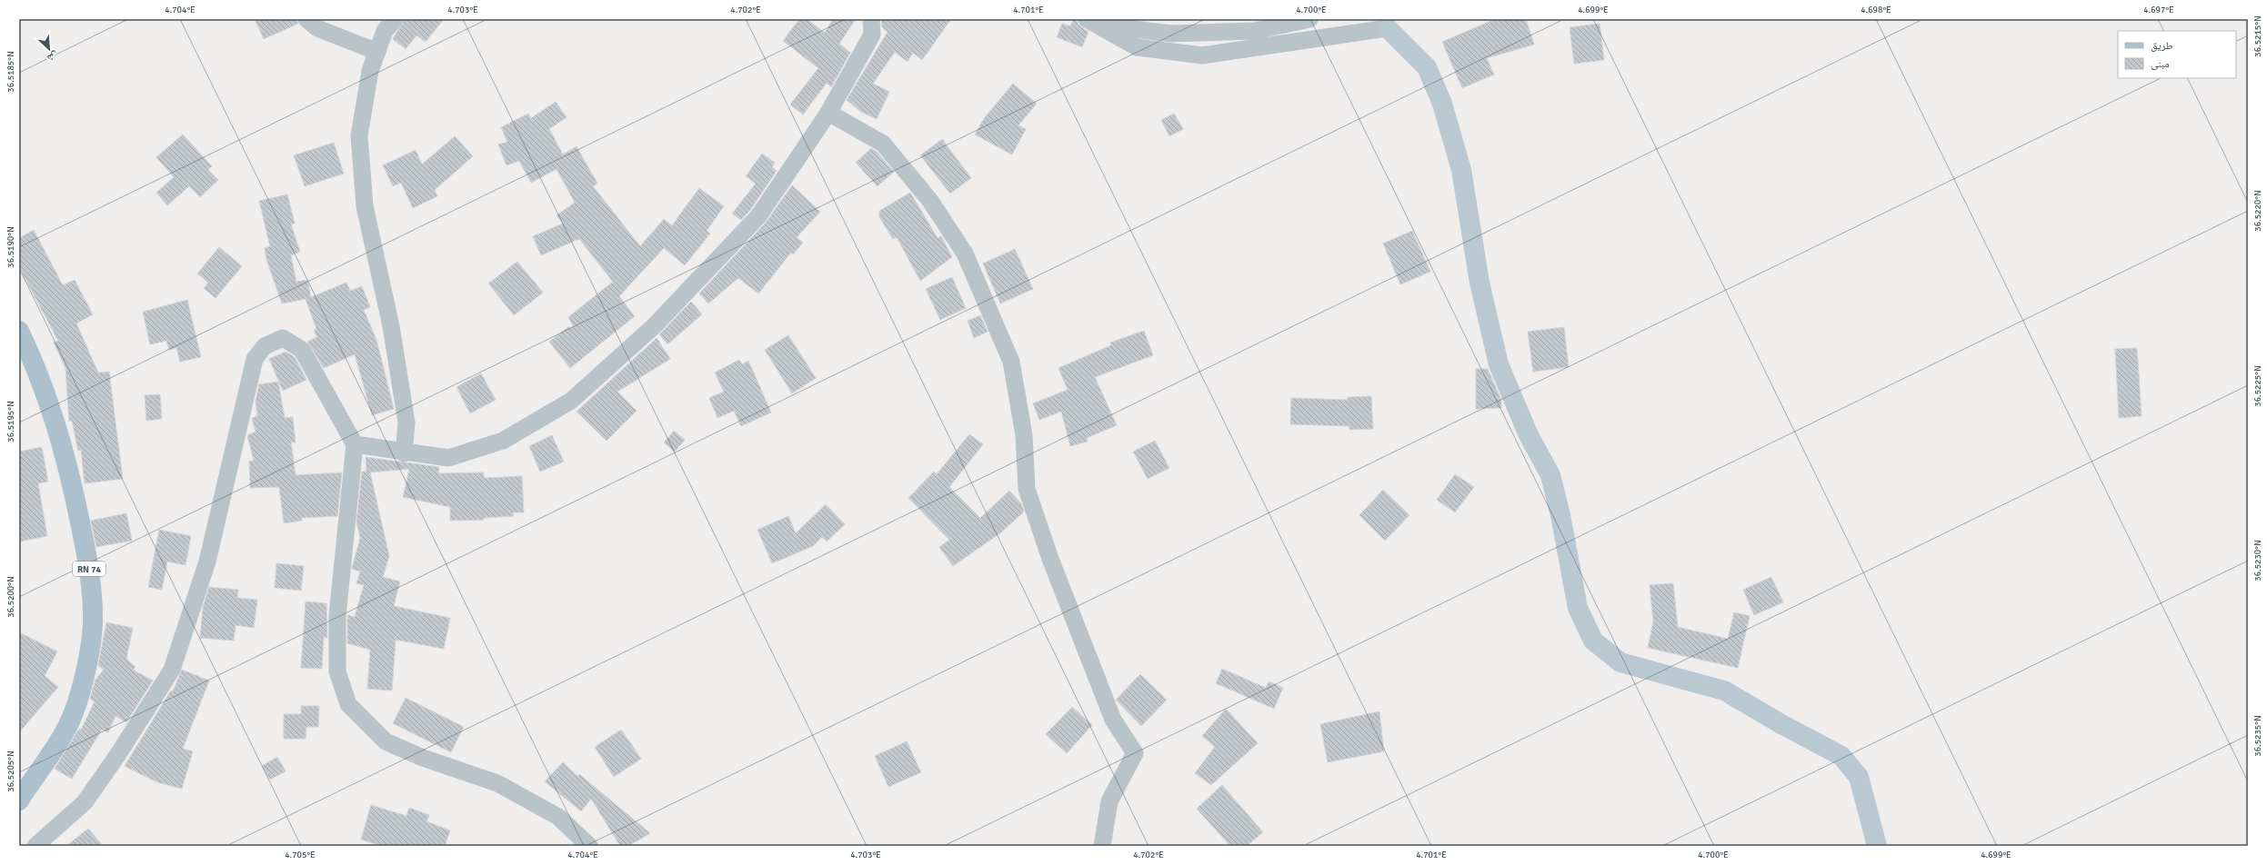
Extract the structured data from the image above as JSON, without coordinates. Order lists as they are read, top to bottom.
{
  "streets": {
    "main road": ["RN 74"]
  },
  "legend": ["طريق", "مبنى"],
  "north": "bottom right",
  "coordinates": [
    "4.704°E",
    "4.703°E",
    "4.702°E",
    "4.701°E",
    "4.700°E",
    "4.699°E",
    "4.698°E",
    "4.697°E",
    "36.5215°N",
    "36.5185°N",
    "36.5220°N",
    "36.5190°N",
    "36.5225°N",
    "36.5195°N",
    "36.5230°N",
    "36.5200°N",
    "36.5235°N",
    "36.5205°N",
    "4.705°E"
  ]
}
